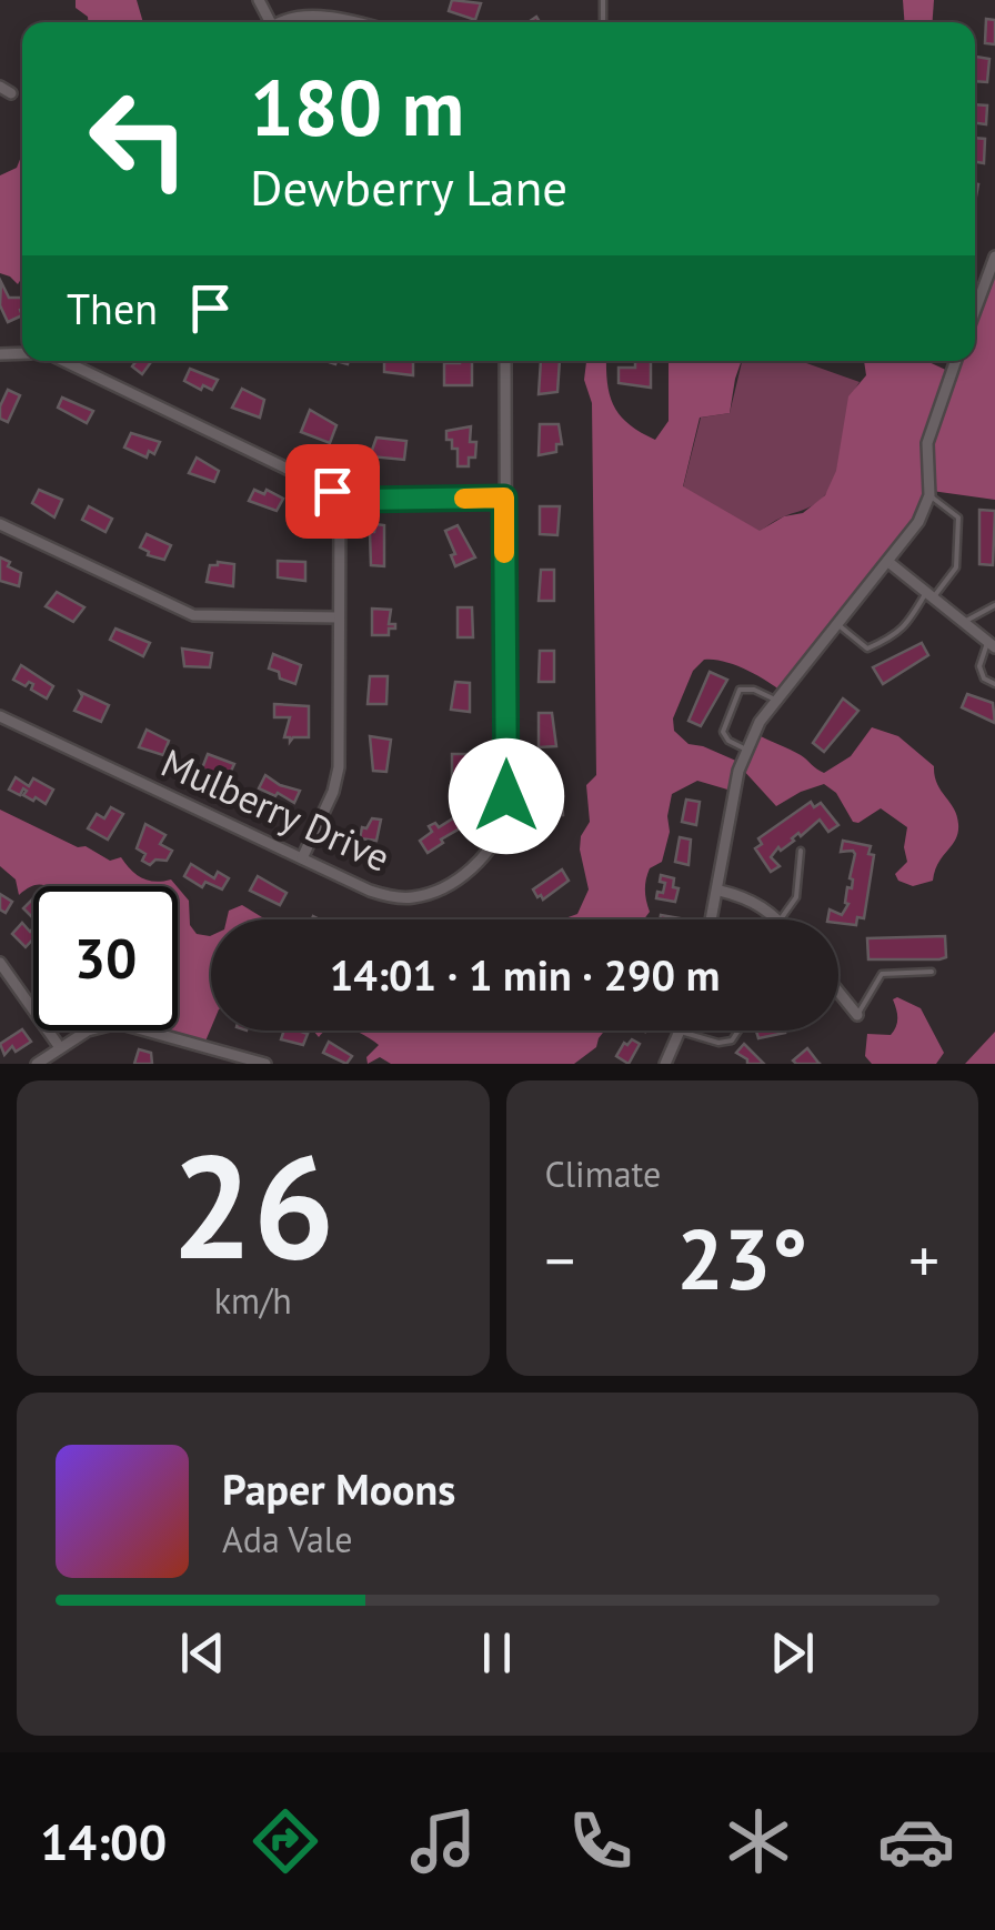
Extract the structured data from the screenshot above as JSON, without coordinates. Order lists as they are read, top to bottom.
{
  "streets": {
    "street": ["Mulberry Drive"]
  },
  "page": {
    "turn": ["180 m", "Dewberry Lane"],
    "then": "Then",
    "limit": "30",
    "trip": "14:01 · 1 min · 290 m",
    "tile": [
      ["26", "km/h"],
      "Climate"
    ],
    "heat": ["−", "23°", "+"],
    "song": ["Paper Moons", "Ada Vale"],
    "tabs": "14:00"
  }
}
